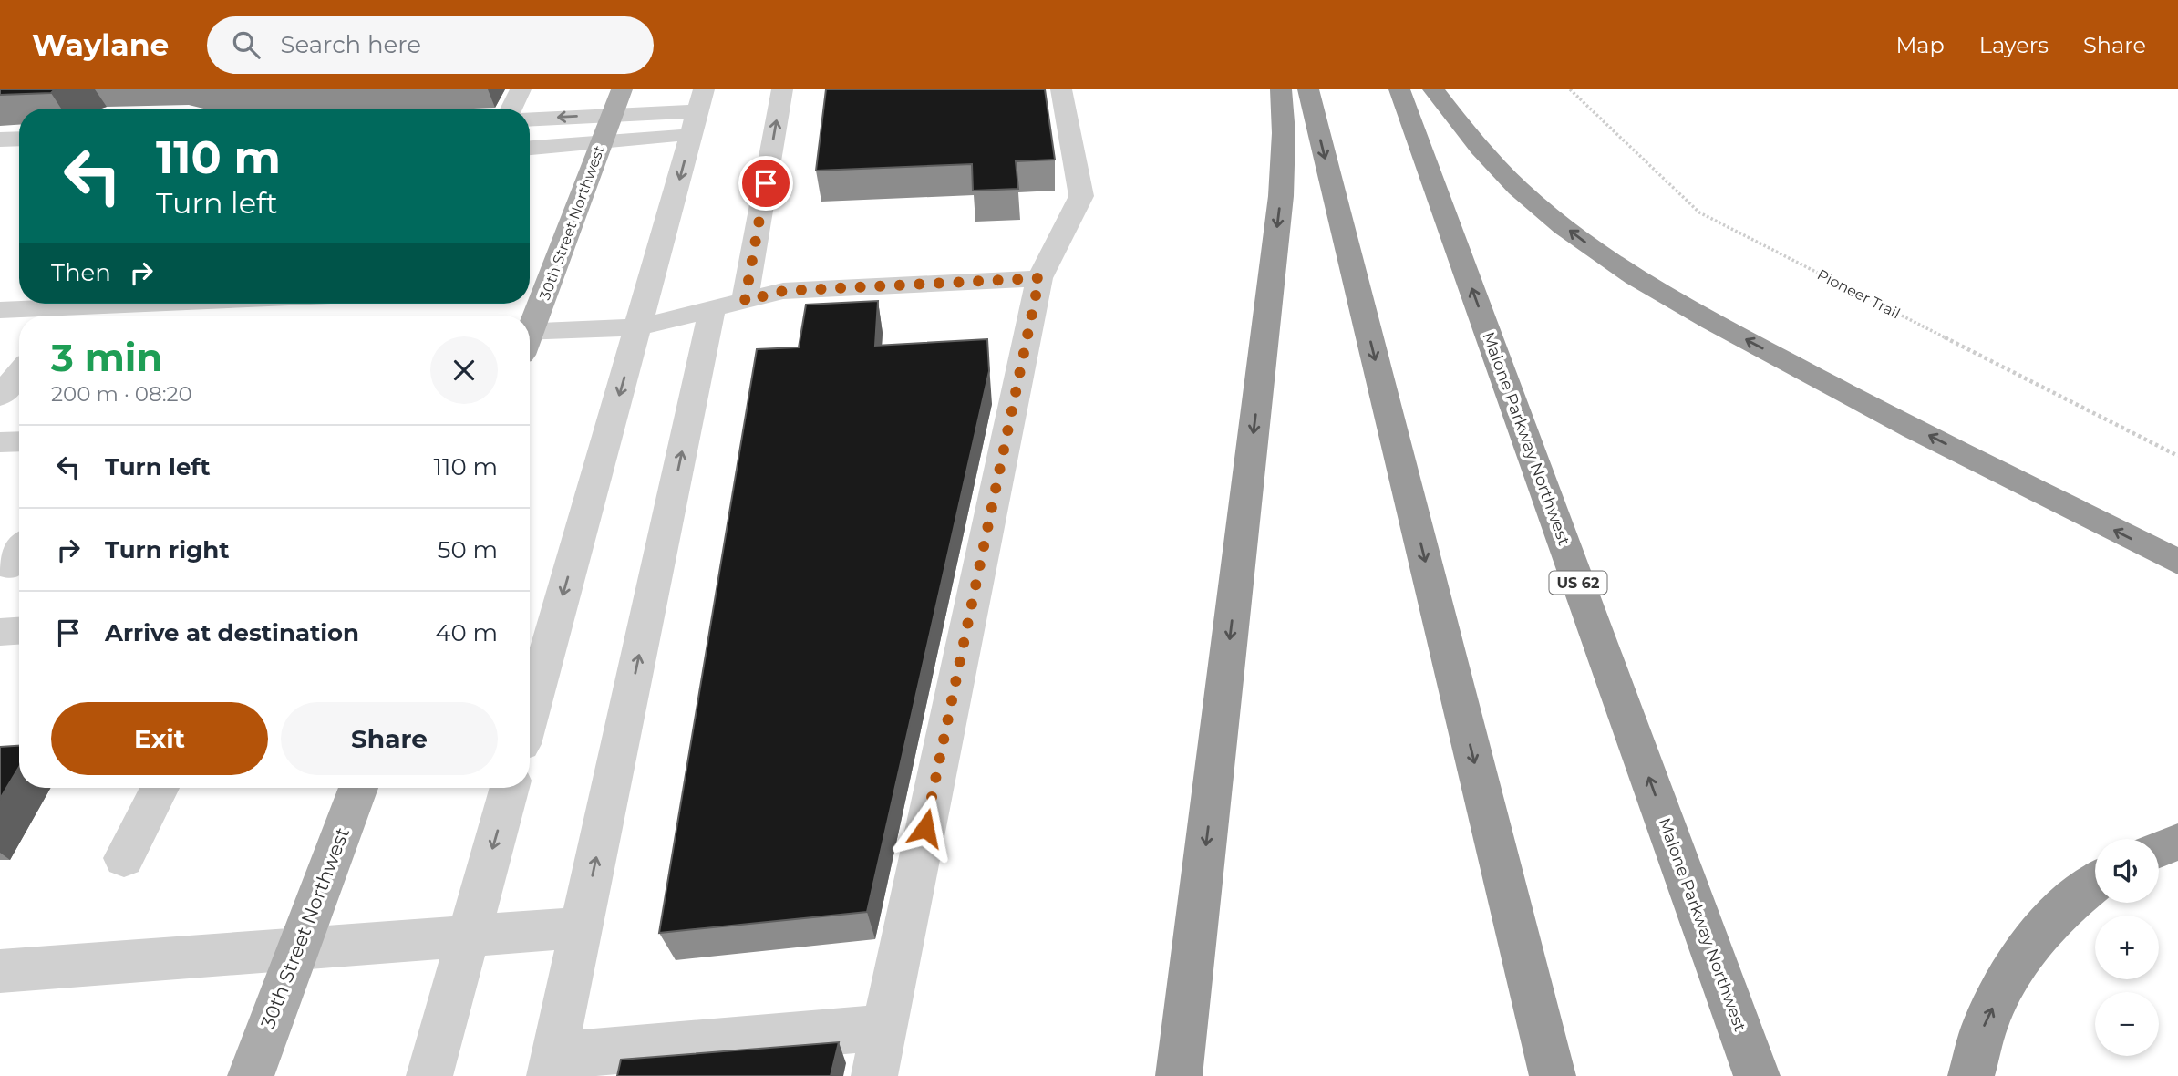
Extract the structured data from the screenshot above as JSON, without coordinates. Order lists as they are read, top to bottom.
{
  "streets": {
    "highway": ["Malone Parkway Northwest", "US 62"],
    "main road": ["30th Street Northwest"],
    "path": ["Pioneer Trail"]
  },
  "page": {
    "header": "Waylane",
    "search": "Search here",
    "nav": ["Map", "Layers", "Share"],
    "turn": ["110 m", "Turn left"],
    "then": "Then",
    "heading": ["3 min", "200 m · 08:20"],
    "list": [
      {
        "name": "Turn left",
        "value": "110 m"
      },
      {
        "name": "Turn right",
        "value": "50 m"
      },
      {
        "name": "Arrive at destination",
        "value": "40 m"
      }
    ],
    "buttons": ["Exit", "Share"],
    "map_buttons": ["+", "−"]
  }
}
